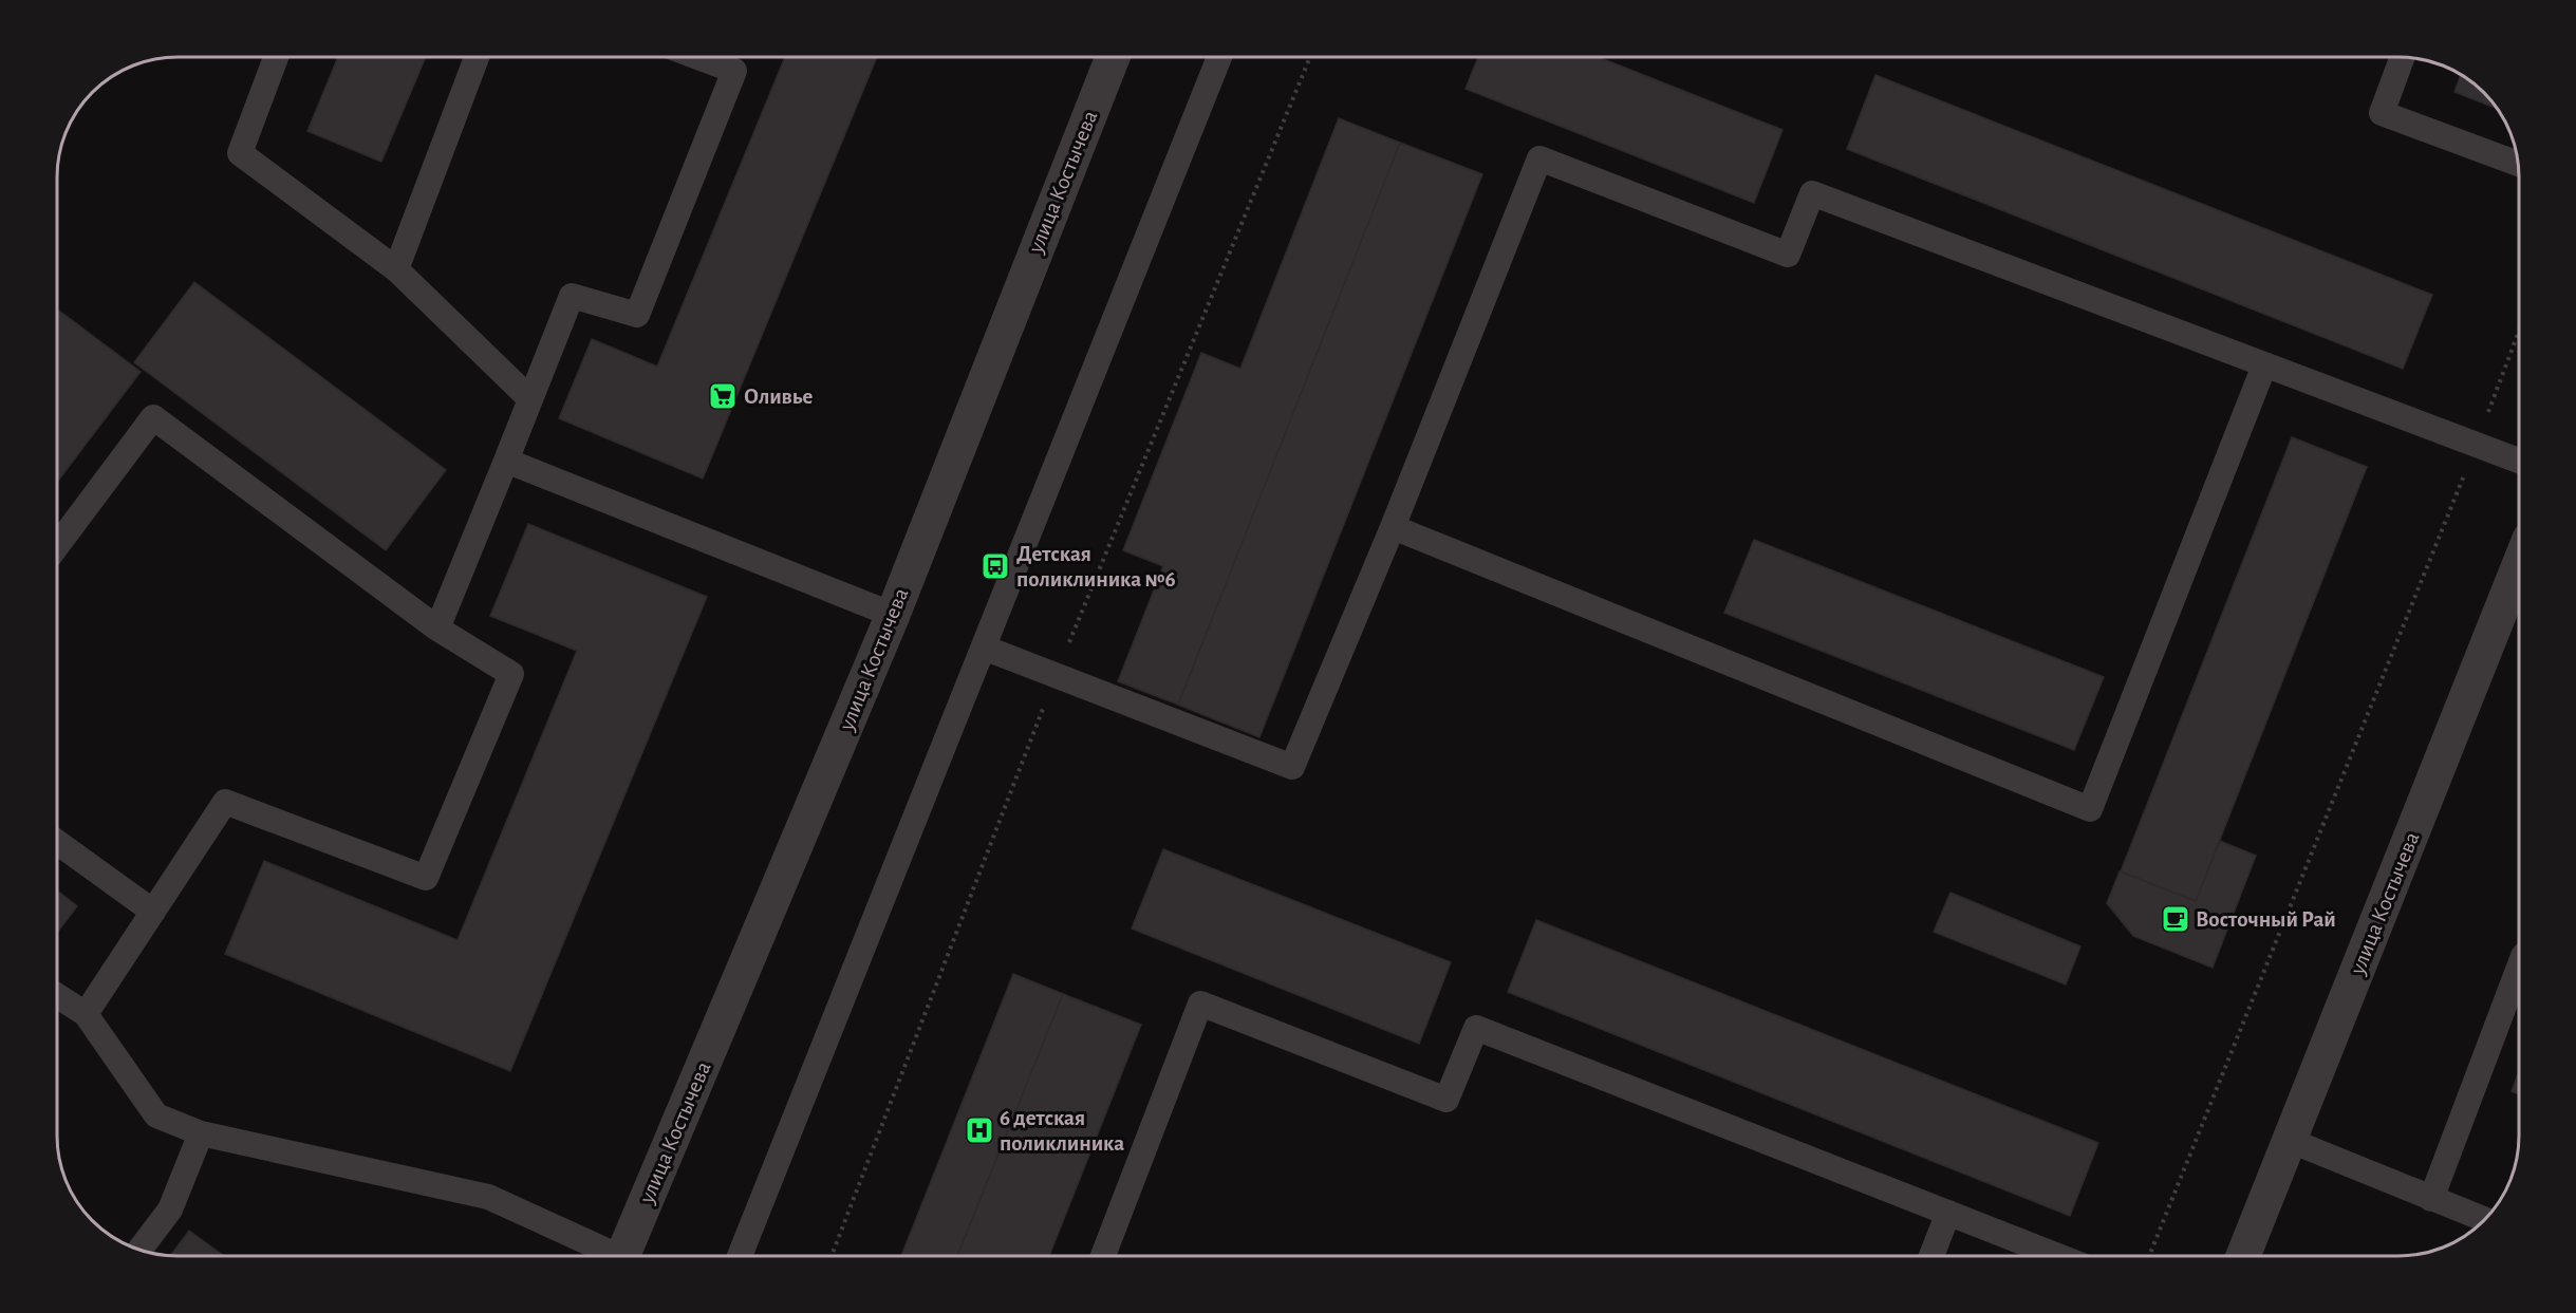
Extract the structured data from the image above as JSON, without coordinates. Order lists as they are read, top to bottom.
{
  "streets": {
    "street": ["улица Костычева"]
  },
  "places": {
    "supermarket": ["Оливье"],
    "bus stop": ["Детская поликлиника №6"],
    "cafe": ["Восточный Рай"],
    "hospital": ["6 детская поликлиника"]
  }
}
